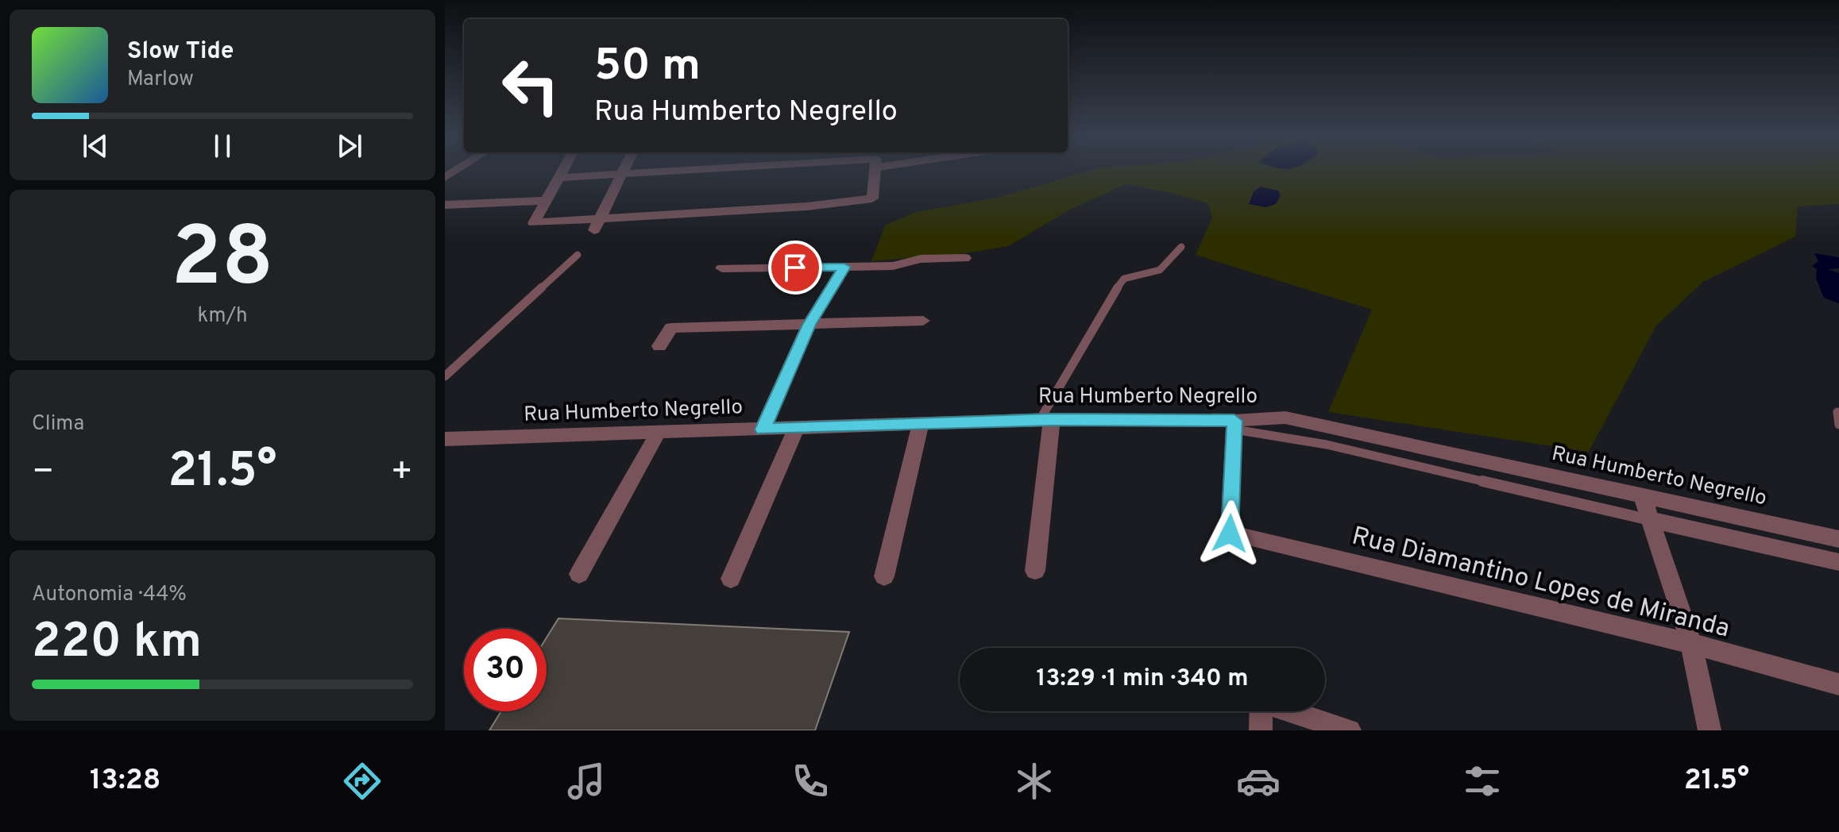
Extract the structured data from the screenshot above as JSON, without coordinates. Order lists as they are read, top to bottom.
{
  "streets": {
    "street": ["Rua Humberto Negrello", "Rua Diamantino Lopes de Miranda"]
  },
  "crossings": [
    ["Rua Humberto Negrello", "Rua Diamantino Lopes de Miranda"]
  ],
  "page": {
    "turn": ["50 m", "Rua Humberto Negrello"],
    "song": ["Slow Tide", "Marlow"],
    "tile": [
      ["28", "km/h"],
      "Clima",
      ["Autonomia · 44%", "220 km"]
    ],
    "heat": ["−", "21.5°", "+"],
    "limit": "30",
    "trip": "13:29 · 1 min · 340 m",
    "tabs": ["13:28", "21.5°"]
  }
}
